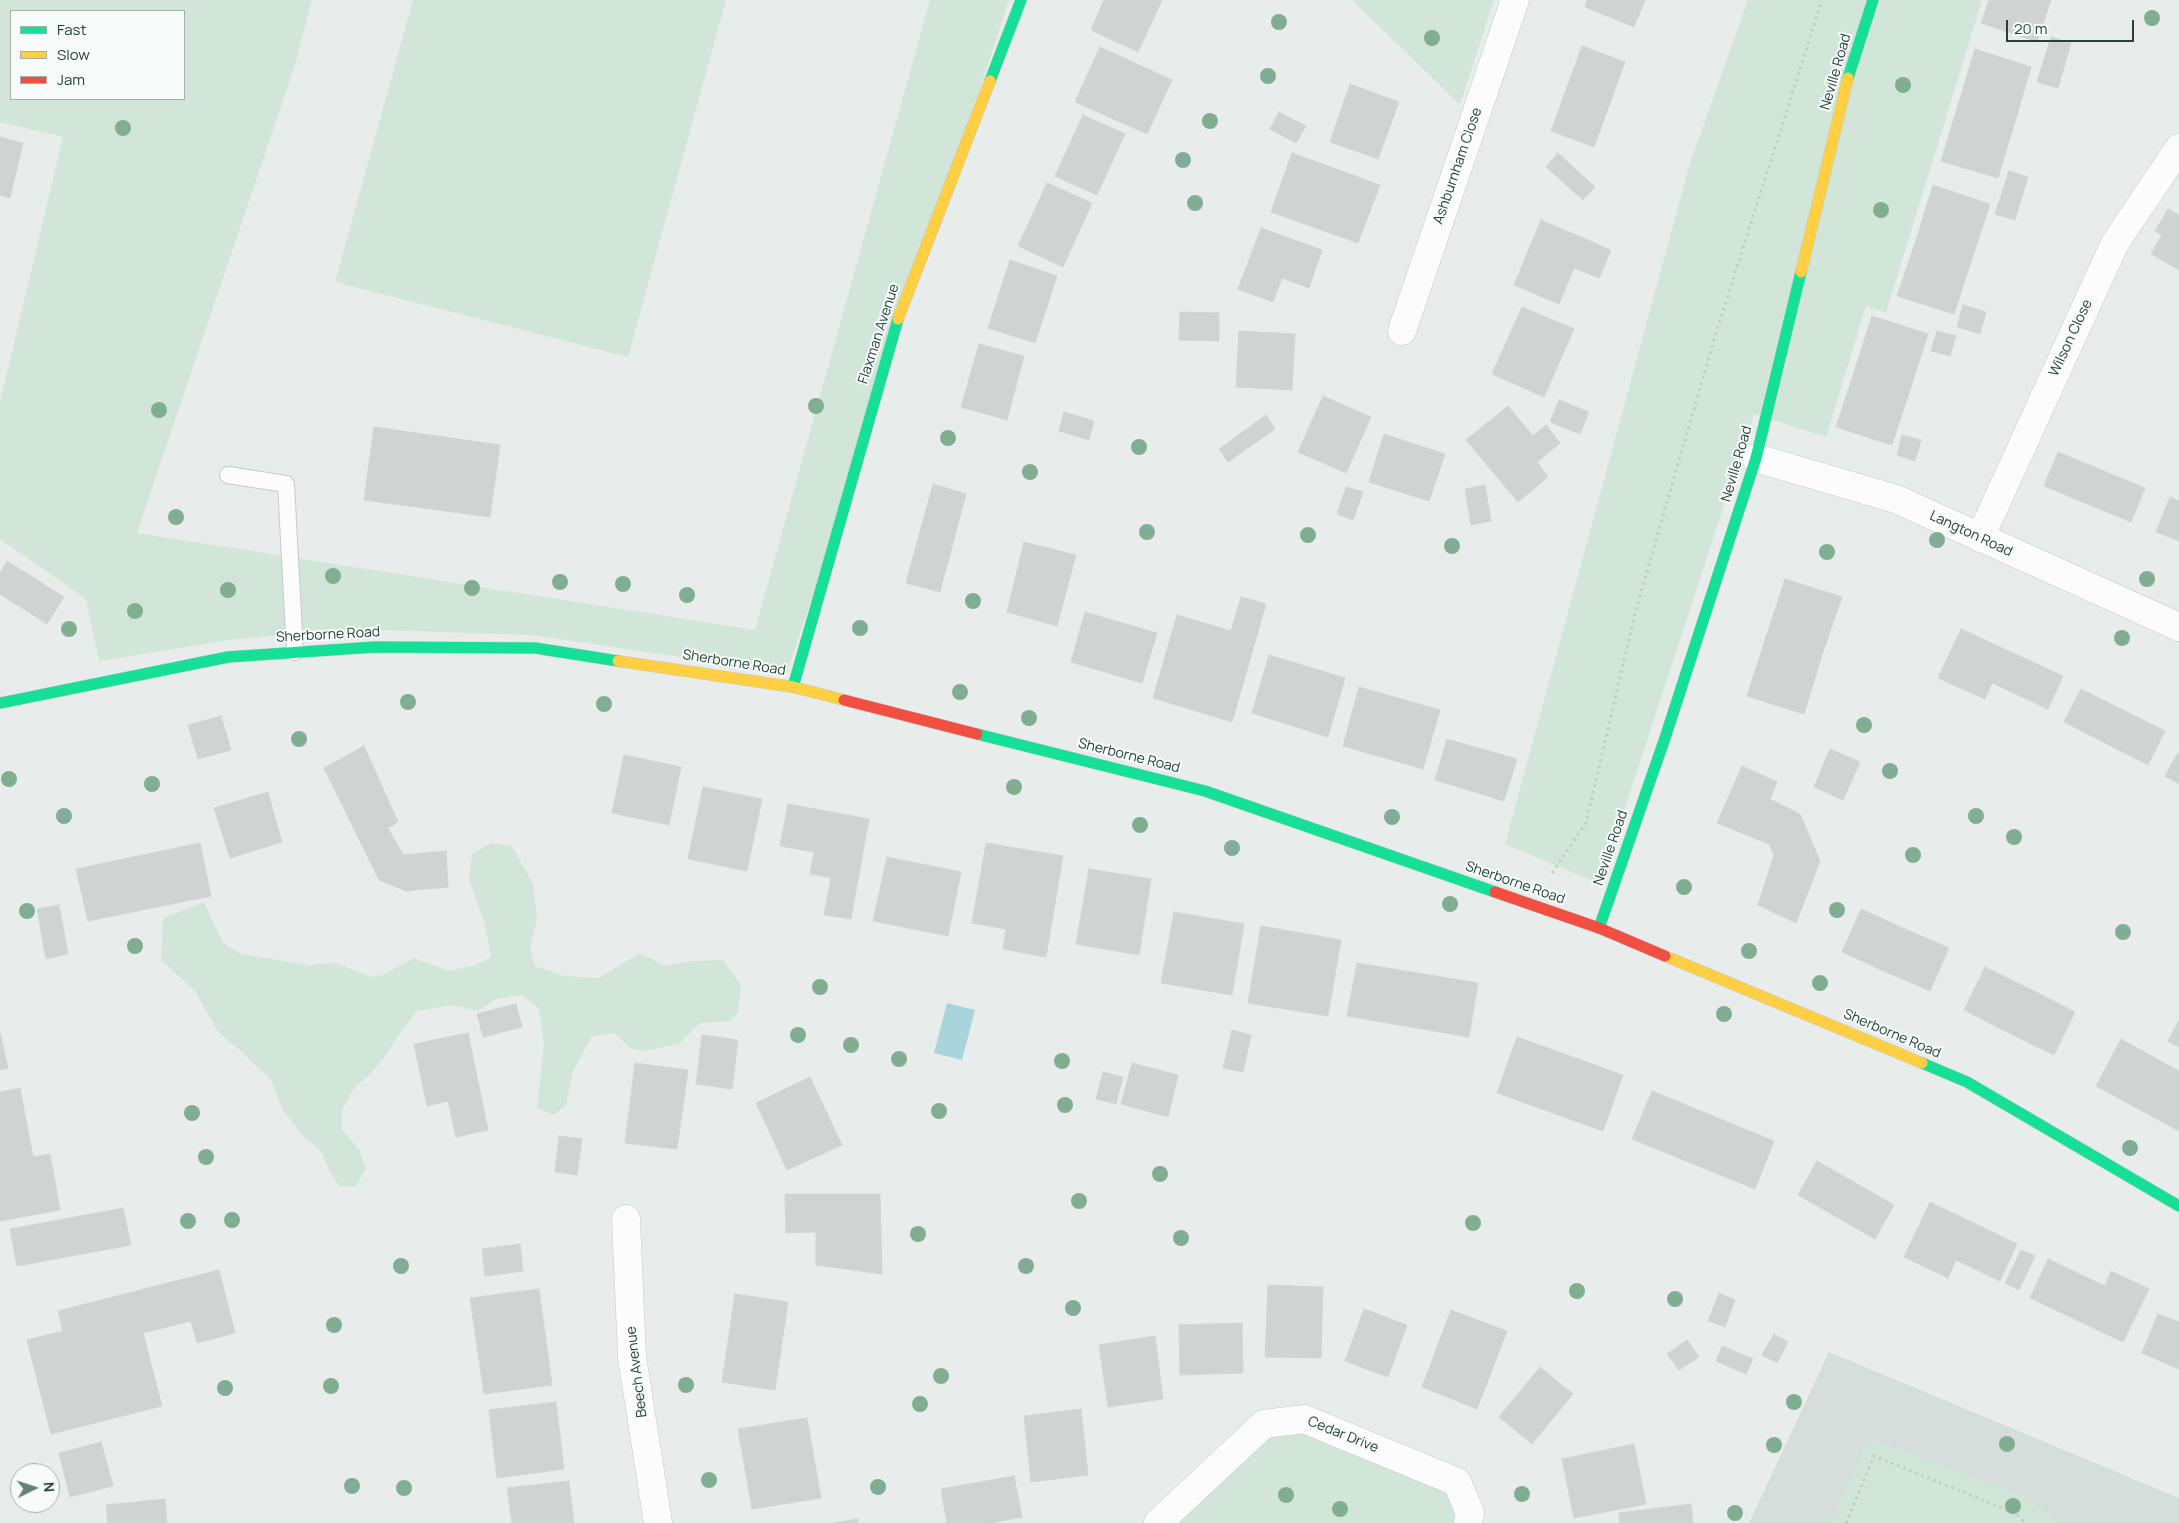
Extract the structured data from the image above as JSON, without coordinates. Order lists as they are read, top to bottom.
{
  "streets": {
    "street": [
      "Neville Road",
      "Ashburnham Close",
      "Flaxman Avenue",
      "Wilson Close",
      "Langton Road",
      "Sherborne Road",
      "Beech Avenue",
      "Cedar Drive"
    ]
  },
  "crossings": [
    ["Neville Road", "Langton Road"],
    ["Neville Road", "Sherborne Road"],
    ["Flaxman Avenue", "Sherborne Road"],
    ["Wilson Close", "Langton Road"]
  ],
  "legend": ["Fast", "Slow", "Jam"],
  "scale_bar": "20 m",
  "north": "right"
}
